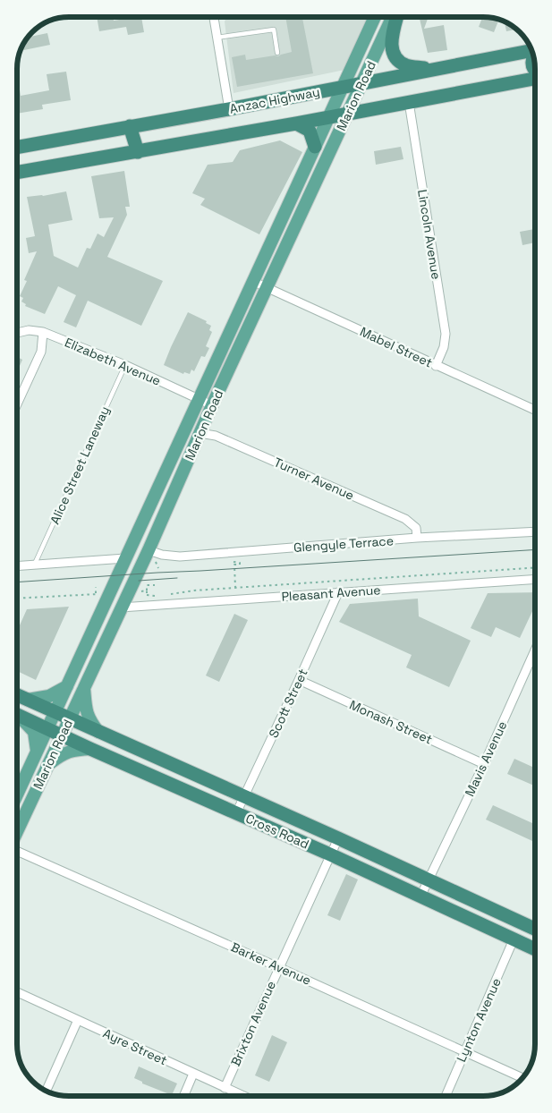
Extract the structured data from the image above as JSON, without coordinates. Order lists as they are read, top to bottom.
{
  "streets": {
    "highway": ["Anzac Highway", "Cross Road"],
    "main road": ["Marion Road"],
    "street": [
      "Lincoln Avenue",
      "Mabel Street",
      "Elizabeth Avenue",
      "Turner Avenue",
      "Glengyle Terrace",
      "Pleasant Avenue",
      "Scott Street",
      "Monash Street",
      "Mavis Avenue",
      "Barker Avenue",
      "Lynton Avenue",
      "Brixton Avenue",
      "Ayre Street"
    ],
    "lane": ["Alice Street Laneway"]
  },
  "crossings": [
    ["Marion Road", "Anzac Highway"],
    ["Marion Road", "Mabel Street"],
    ["Marion Road", "Elizabeth Avenue"],
    ["Marion Road", "Turner Avenue"],
    ["Marion Road", "Glengyle Terrace"],
    ["Marion Road", "Pleasant Avenue"],
    ["Marion Road", "Cross Road"],
    ["Anzac Highway", "Lincoln Avenue"],
    ["Lincoln Avenue", "Mabel Street"],
    ["Elizabeth Avenue", "Alice Street Laneway"],
    ["Turner Avenue", "Glengyle Terrace"],
    ["Pleasant Avenue", "Scott Street"],
    ["Scott Street", "Monash Street"],
    ["Scott Street", "Cross Road"],
    ["Monash Street", "Mavis Avenue"],
    ["Mavis Avenue", "Cross Road"],
    ["Cross Road", "Lynton Avenue"],
    ["Cross Road", "Brixton Avenue"],
    ["Barker Avenue", "Lynton Avenue"],
    ["Barker Avenue", "Brixton Avenue"],
    ["Brixton Avenue", "Ayre Street"]
  ]
}
